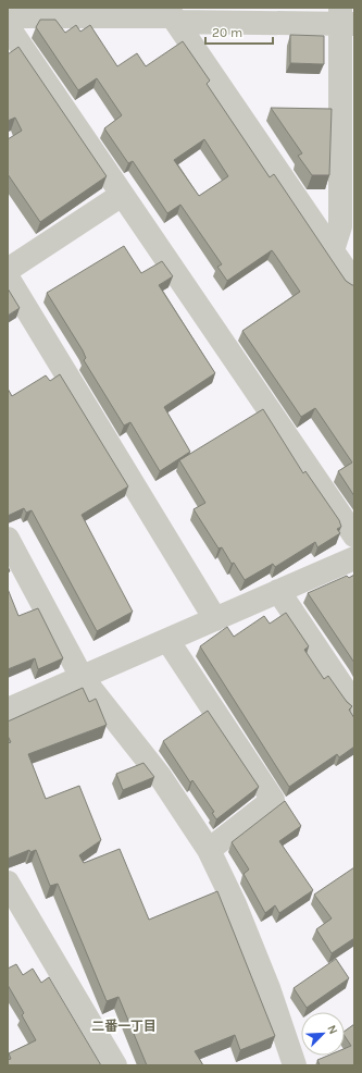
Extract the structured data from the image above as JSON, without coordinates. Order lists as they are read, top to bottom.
{
  "districts": ["二番一丁目"],
  "scale_bar": "20 m",
  "north": "top right"
}
